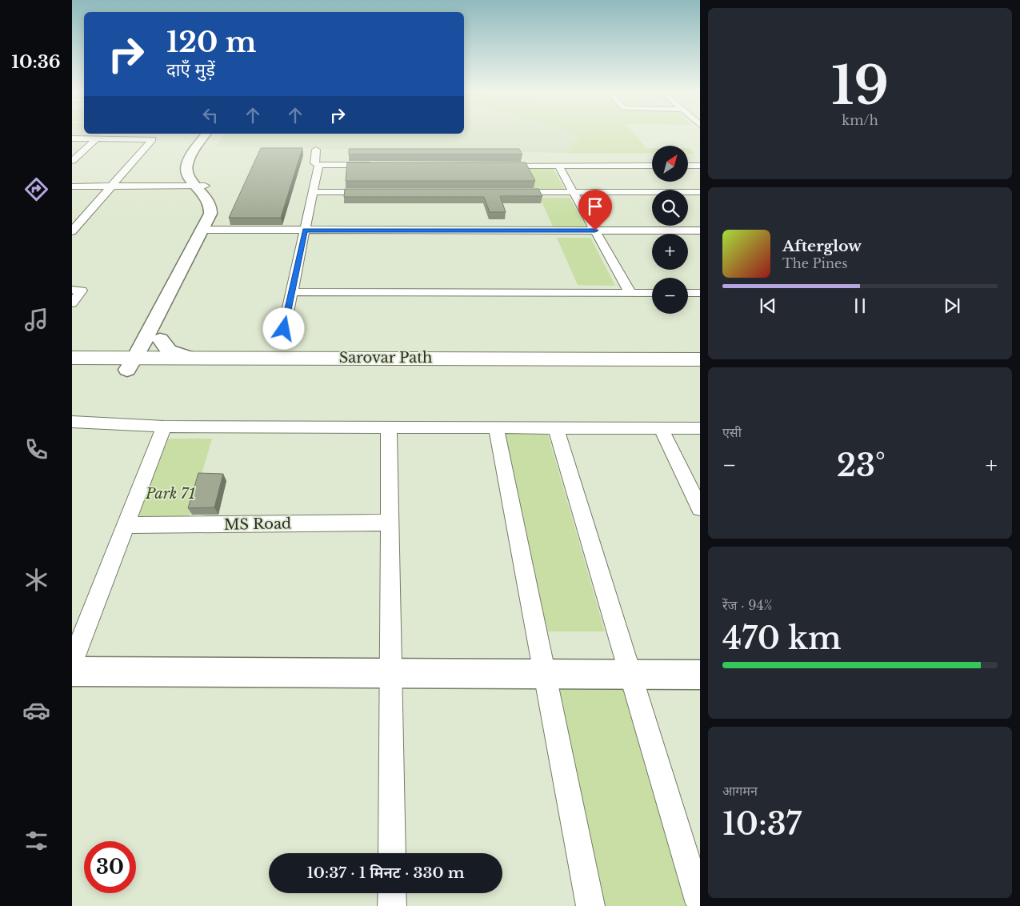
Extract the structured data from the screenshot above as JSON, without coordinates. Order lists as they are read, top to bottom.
{
  "streets": {
    "main road": ["Sarovar Path"],
    "street": ["MS Road"]
  },
  "parks": ["Park 71"],
  "north": "top right",
  "page": {
    "tabs": "10:36",
    "tile": [
      ["19", "km/h"],
      "एसी",
      ["रेंज · 94%", "470 km"],
      ["आगमन", "10:37"]
    ],
    "turn": ["120 m", "दाएँ मुड़ें"],
    "map_buttons": ["+", "−"],
    "song": ["Afterglow", "The Pines"],
    "heat": ["−", "23°", "+"],
    "limit": "30",
    "trip": "10:37 · 1 मिनट · 330 m"
  }
}
